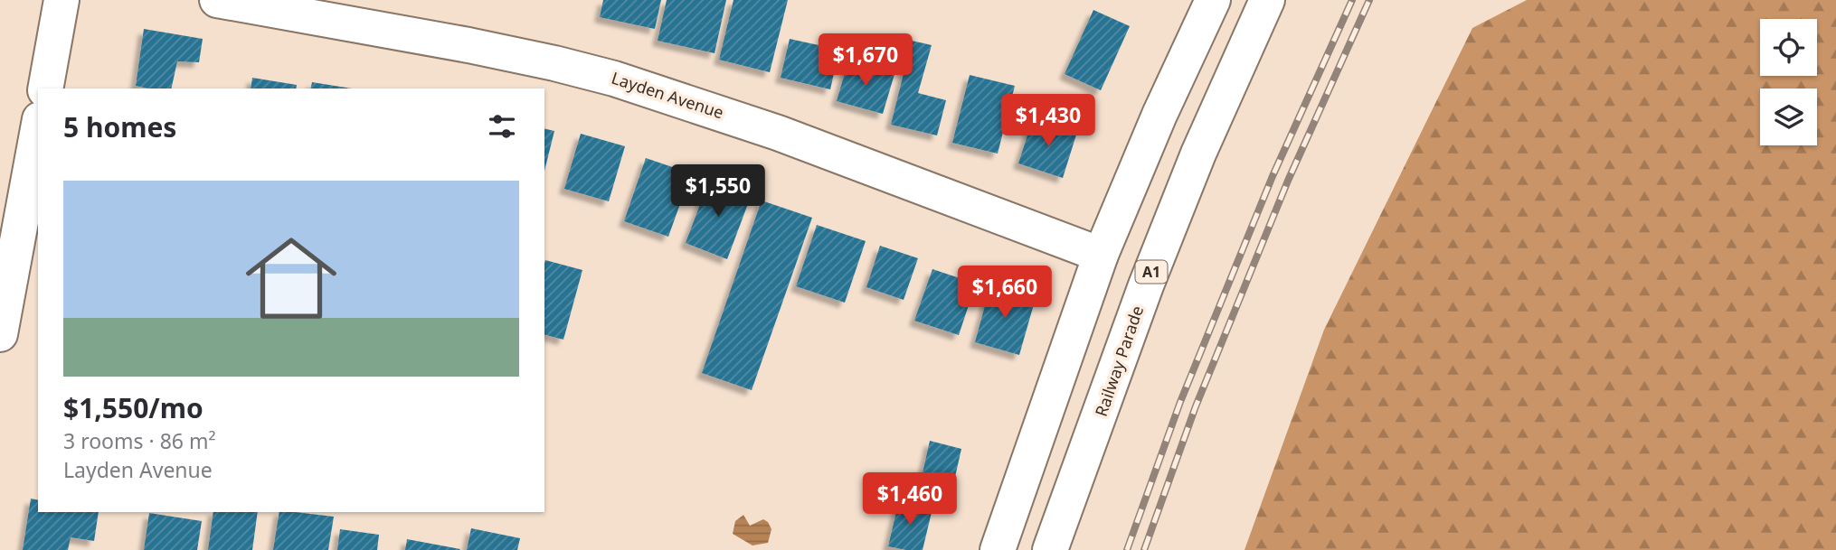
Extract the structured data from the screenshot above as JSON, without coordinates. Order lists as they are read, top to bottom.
{
  "streets": {
    "main road": ["Layden Avenue", "A1", "Railway Parade"]
  },
  "page": {
    "price": [
      "$1,670",
      "$1,430",
      "$1,550",
      "$1,660",
      "$1,460"
    ],
    "heading": "5 homes",
    "list": [
      {
        "name": "$1,550/mo",
        "note": "3 rooms · 86 m² · Layden Avenue"
      }
    ]
  }
}
